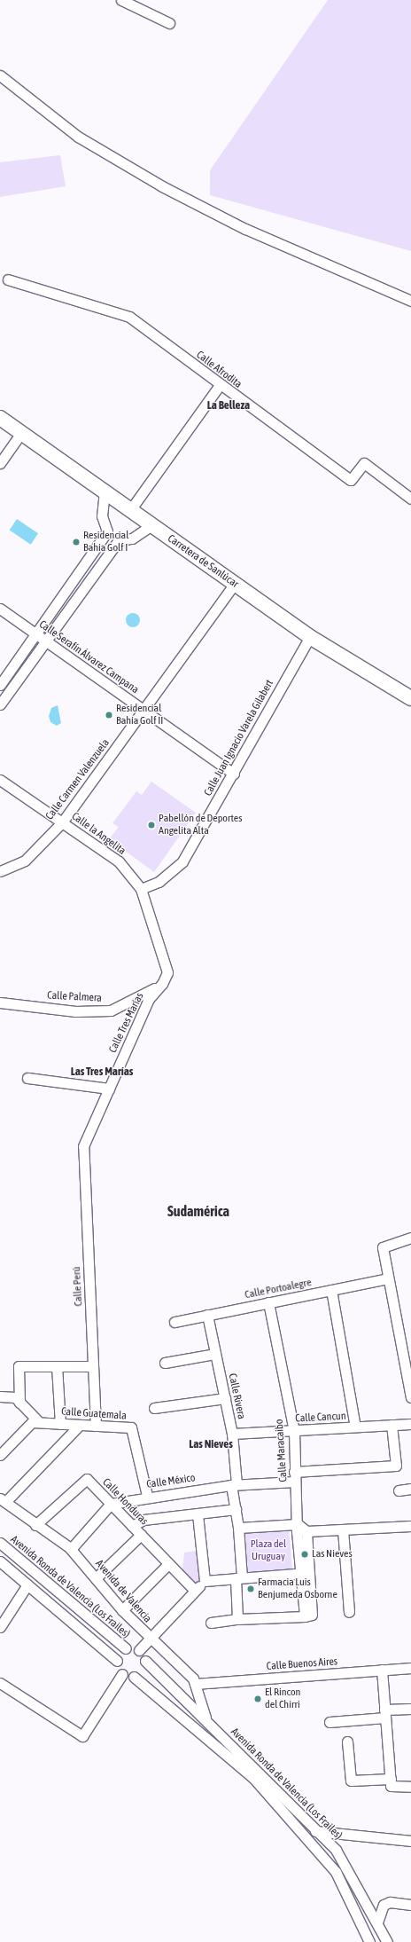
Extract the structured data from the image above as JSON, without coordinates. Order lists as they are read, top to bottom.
{
  "streets": {
    "main road": ["Carretera de Sanlúcar"],
    "street": [
      "Calle Afrodita",
      "Calle Serafín Álvarez Campana",
      "Calle Juan Ignacio Varela Gilabert",
      "Calle Carmen Valenzuela",
      "Calle la Angelita",
      "Calle Palmera",
      "Calle Tres Marías",
      "Calle Perú",
      "Calle Portoalegre",
      "Calle Rivera",
      "Calle Guatemala",
      "Calle Cancun",
      "Calle Maracaibo",
      "Calle México",
      "Calle Honduras",
      "Avenida Ronda de Valencia (Los Frailes)",
      "Avenida de Valencia",
      "Calle Buenos Aires"
    ]
  },
  "crossings": [
    ["Carretera de Sanlúcar", "Calle Juan Ignacio Varela Gilabert"],
    ["Carretera de Sanlúcar", "Calle Carmen Valenzuela"],
    ["Calle Serafín Álvarez Campana", "Calle Juan Ignacio Varela Gilabert"],
    ["Calle Serafín Álvarez Campana", "Calle Carmen Valenzuela"],
    ["Calle Juan Ignacio Varela Gilabert", "Calle la Angelita"],
    ["Calle Juan Ignacio Varela Gilabert", "Calle Tres Marías"],
    ["Calle Carmen Valenzuela", "Calle la Angelita"],
    ["Calle la Angelita", "Calle Tres Marías"],
    ["Calle Palmera", "Calle Tres Marías"],
    ["Calle Tres Marías", "Calle Perú"],
    ["Calle Perú", "Calle Guatemala"],
    ["Calle Portoalegre", "Calle Rivera"],
    ["Calle Portoalegre", "Calle Maracaibo"],
    ["Calle Rivera", "Calle Cancun"],
    ["Calle Rivera", "Calle México"],
    ["Calle Guatemala", "Calle México"],
    ["Calle Cancun", "Calle Maracaibo"],
    ["Calle Cancun", "Calle México"],
    ["Calle Maracaibo", "Calle México"],
    ["Calle México", "Calle Honduras"],
    ["Calle Honduras", "Avenida de Valencia"],
    ["Avenida Ronda de Valencia (Los Frailes)", "Avenida de Valencia"],
    ["Avenida de Valencia", "Calle Buenos Aires"]
  ],
  "districts": [
    "La Belleza",
    "Las Tres Marías",
    "Sudamérica",
    "Las Nieves"
  ],
  "parks": ["Plaza del Uruguay"],
  "places": [
    "Residencial Bahía Golf I",
    "Residencial Bahía Golf II",
    "Pabellón de Deportes Angelita Alta",
    "Las Nieves",
    "Farmacia Luis Benjumeda Osborne",
    "El Rincon del Chirri"
  ]
}
